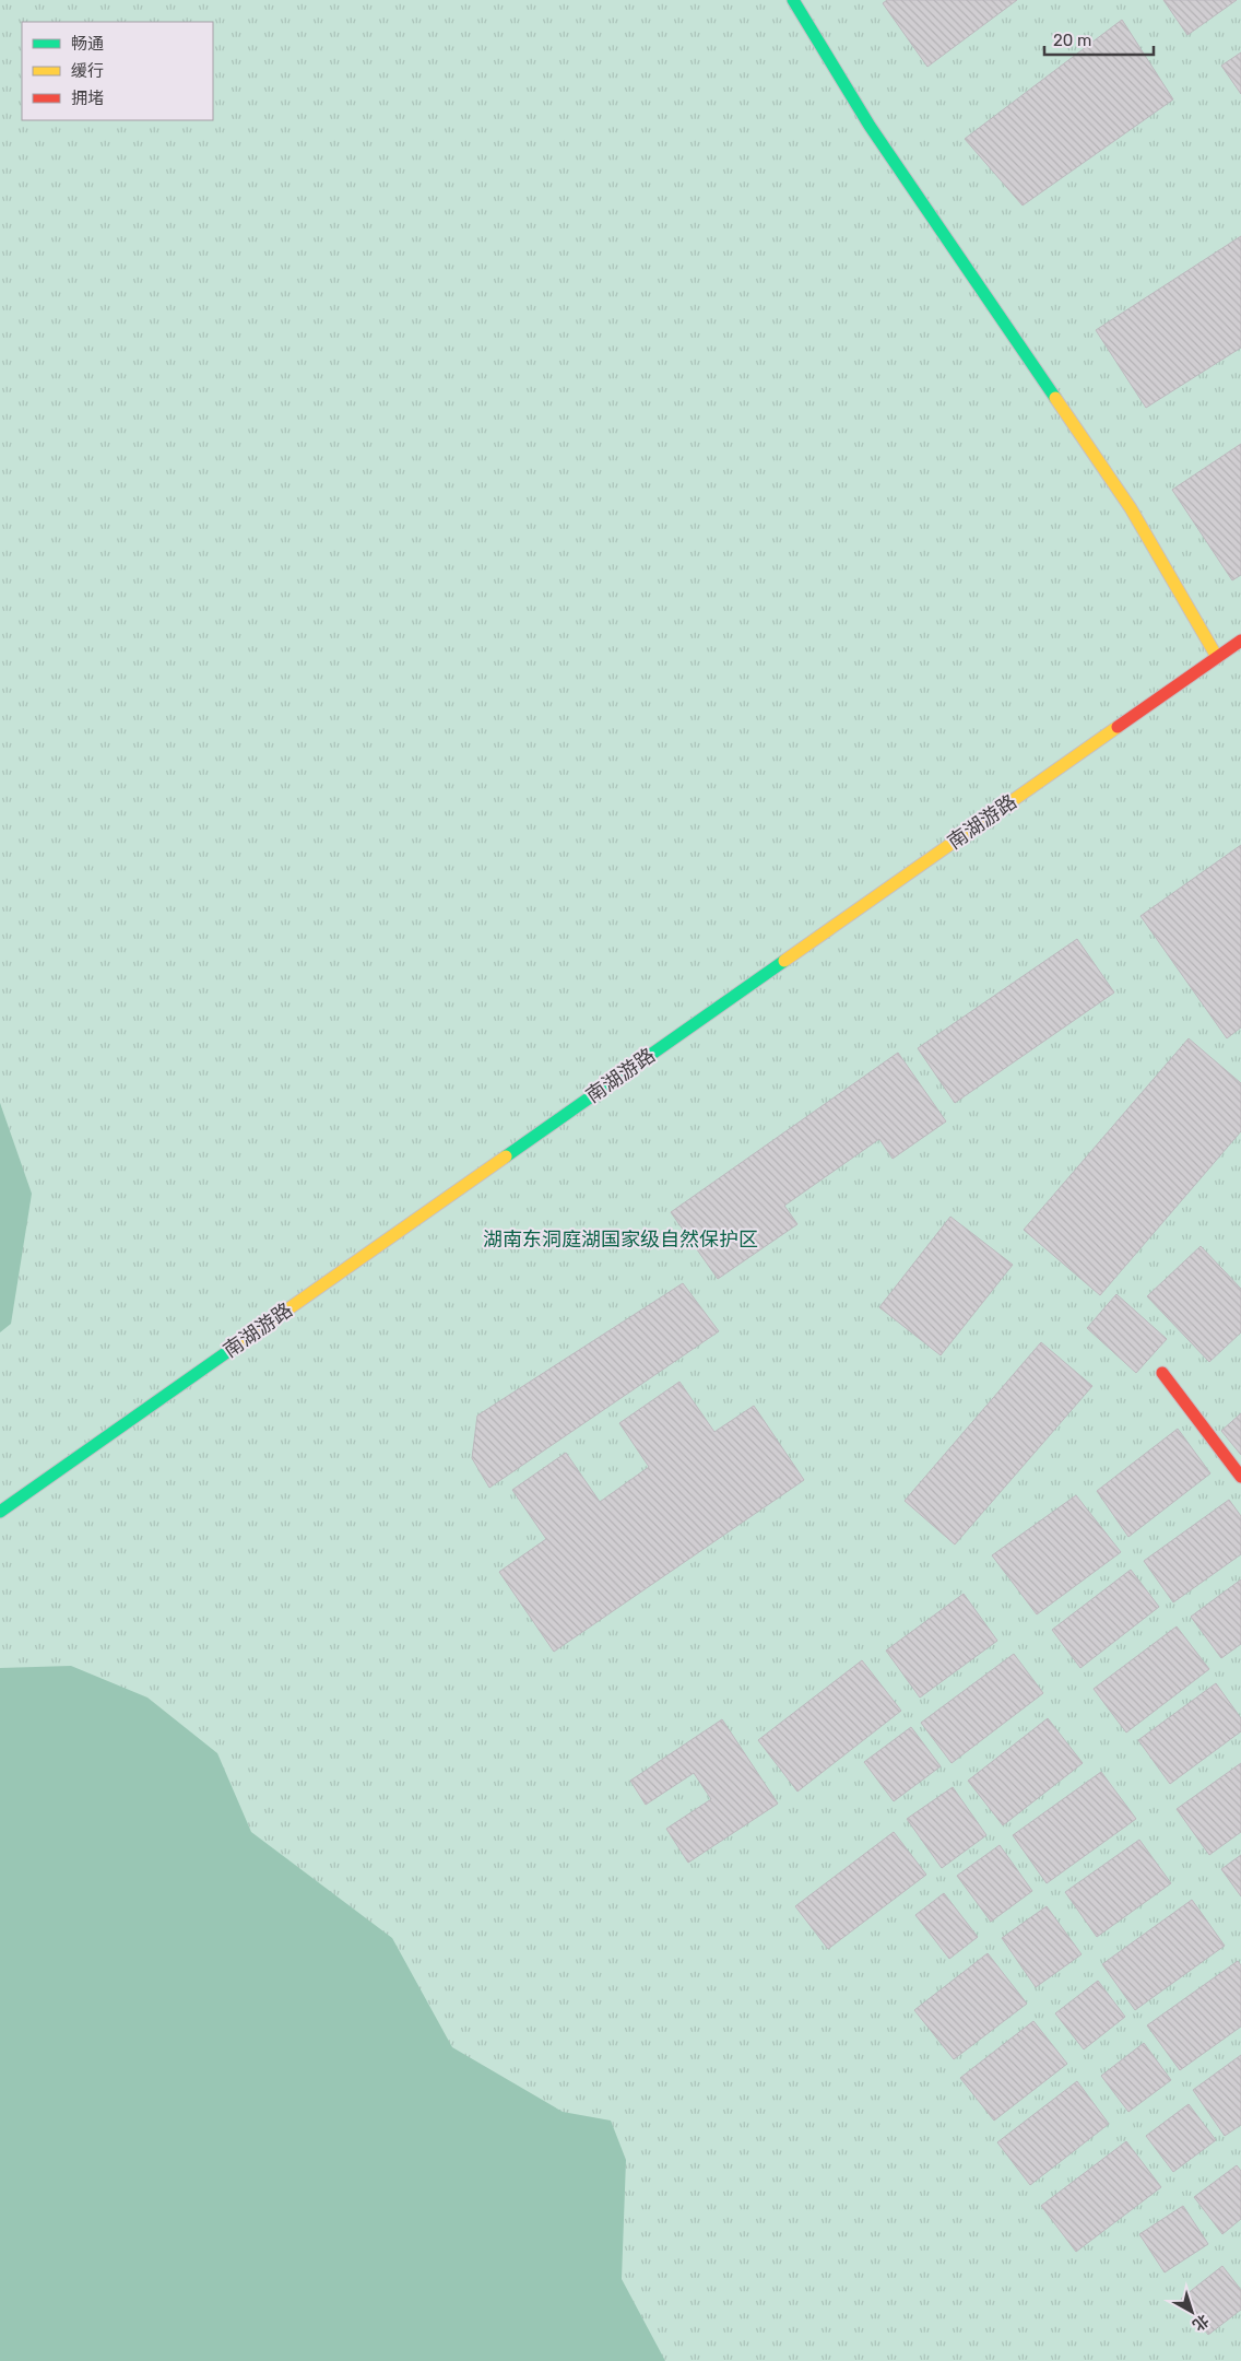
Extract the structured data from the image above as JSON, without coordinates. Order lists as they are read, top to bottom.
{
  "streets": {
    "street": ["南湖游路"]
  },
  "parks": ["湖南东洞庭湖国家级自然保护区"],
  "legend": ["畅通", "缓行", "拥堵"],
  "scale_bar": "20 m",
  "north": "bottom right"
}
